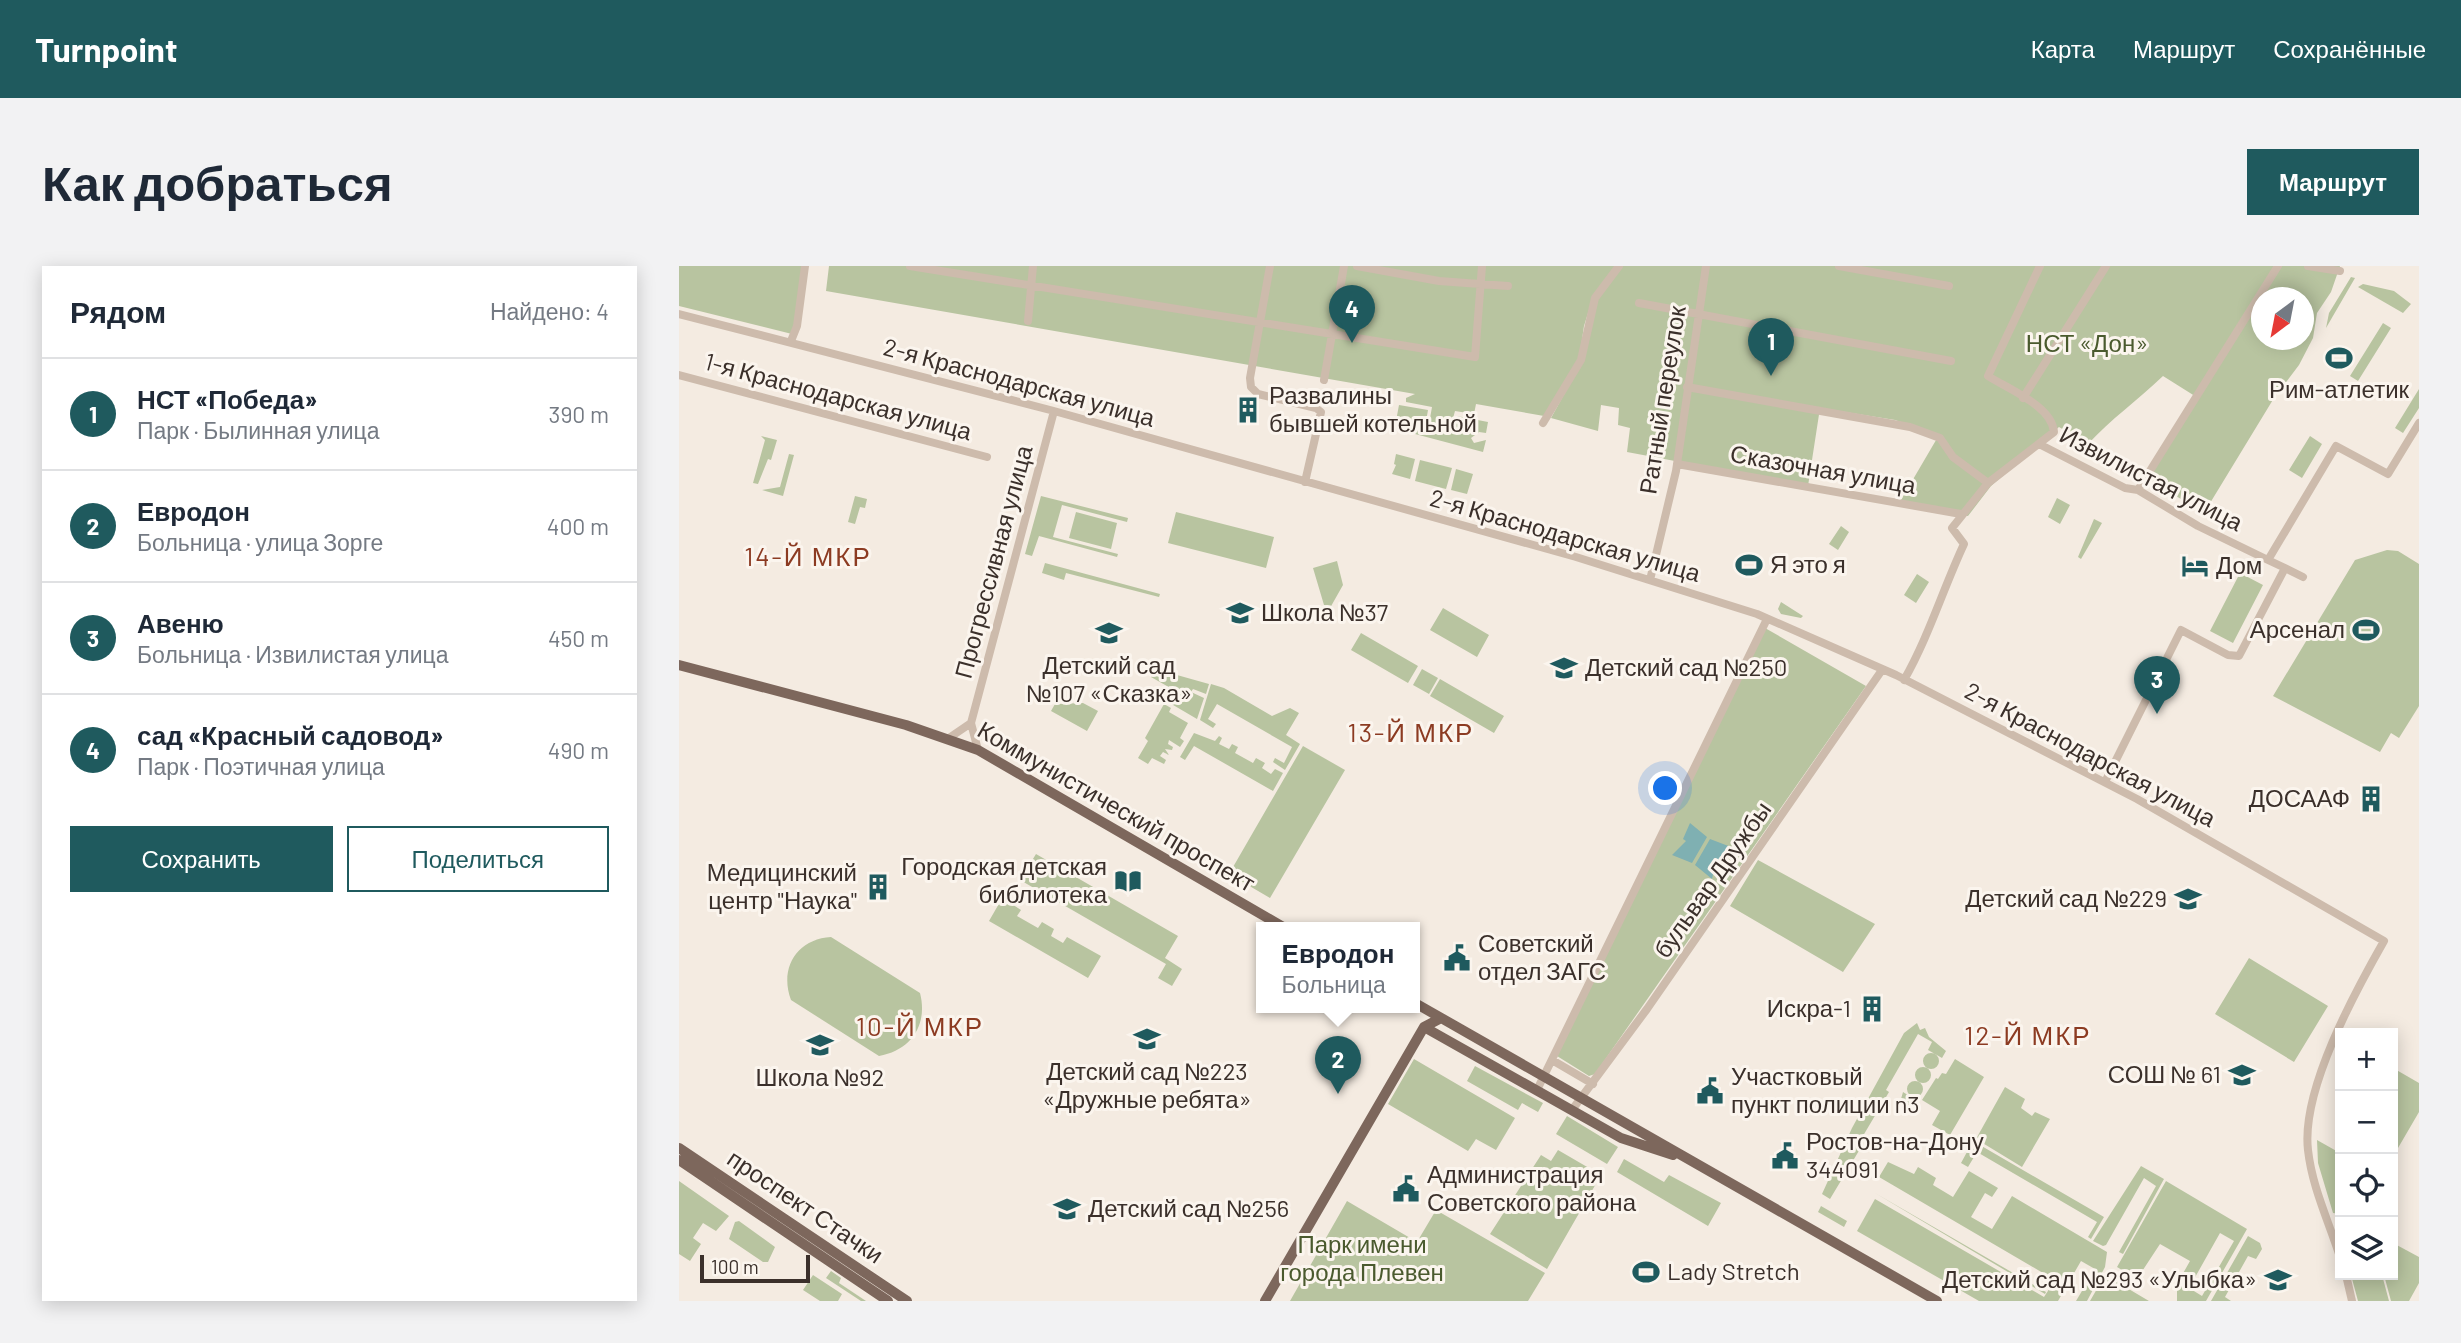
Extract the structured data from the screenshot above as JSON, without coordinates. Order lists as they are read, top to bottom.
{
  "streets": {
    "main road": ["Коммунистический проспект", "проспект Стачки"],
    "street": [
      "2-я Краснодарская улица",
      "1-я Краснодарская улица",
      "Ратный переулок",
      "Сказочная улица",
      "Извилистая улица",
      "Прогрессивная улица",
      "бульвар Дружбы"
    ]
  },
  "crossings": [
    ["2-я Краснодарская улица", "Ратный переулок"],
    ["2-я Краснодарская улица", "Прогрессивная улица"],
    ["2-я Краснодарская улица", "бульвар Дружбы"],
    ["Ратный переулок", "Сказочная улица"]
  ],
  "districts": [
    "14-Й МКР",
    "13-Й МКР",
    "10-Й МКР",
    "12-Й МКР"
  ],
  "parks": ["НСТ «Дон»", "Парк имени города Плевен"],
  "places": {
    "sports": [
      "Рим-атлетик",
      "Я это я",
      "Арсенал",
      "Lady Stretch"
    ],
    "building": [
      "Развалины бывшей котельной",
      "ДОСААФ",
      "Медицинский центр \"Наука\"",
      "Искра-1"
    ],
    "hotel": ["Дом"],
    "school or university": [
      "Школа №37",
      "Детский сад №107 «Сказка»",
      "Детский сад №250",
      "Детский сад №229",
      "Детский сад №223 «Дружные ребята»",
      "Школа №92",
      "СОШ № 61",
      "Детский сад №256",
      "Детский сад №293 «Улыбка»"
    ],
    "library": ["Городская детская библиотека"],
    "public building": [
      "Советский отдел ЗАГС",
      "Участковый пункт полиции n3",
      "Ростов-на-Дону 344091",
      "Администрация Советского района"
    ]
  },
  "scale_bar": "100 m",
  "north": "bottom left",
  "page": {
    "header": "Turnpoint",
    "nav": ["Карта", "Маршрут", "Сохранённые"],
    "buttons": [
      "Маршрут",
      ["Сохранить", "Поделиться"]
    ],
    "title": "Как добраться",
    "heading": ["Рядом", "Найдено: 4"],
    "pins": [
      "4",
      "1",
      "3",
      "2"
    ],
    "list": [
      {
        "mark": "1",
        "name": "НСТ «Победа»",
        "note": "Парк · Былинная улица",
        "value": "390 m"
      },
      {
        "mark": "2",
        "name": "Евродон",
        "note": "Больница · улица Зорге",
        "value": "400 m"
      },
      {
        "mark": "3",
        "name": "Авеню",
        "note": "Больница · Извилистая улица",
        "value": "450 m"
      },
      {
        "mark": "4",
        "name": "сад «Красный садовод»",
        "note": "Парк · Поэтичная улица",
        "value": "490 m"
      }
    ],
    "popup": ["Евродон", "Больница"],
    "map_buttons": ["+", "−"],
    "scale": "100 m"
  }
}
